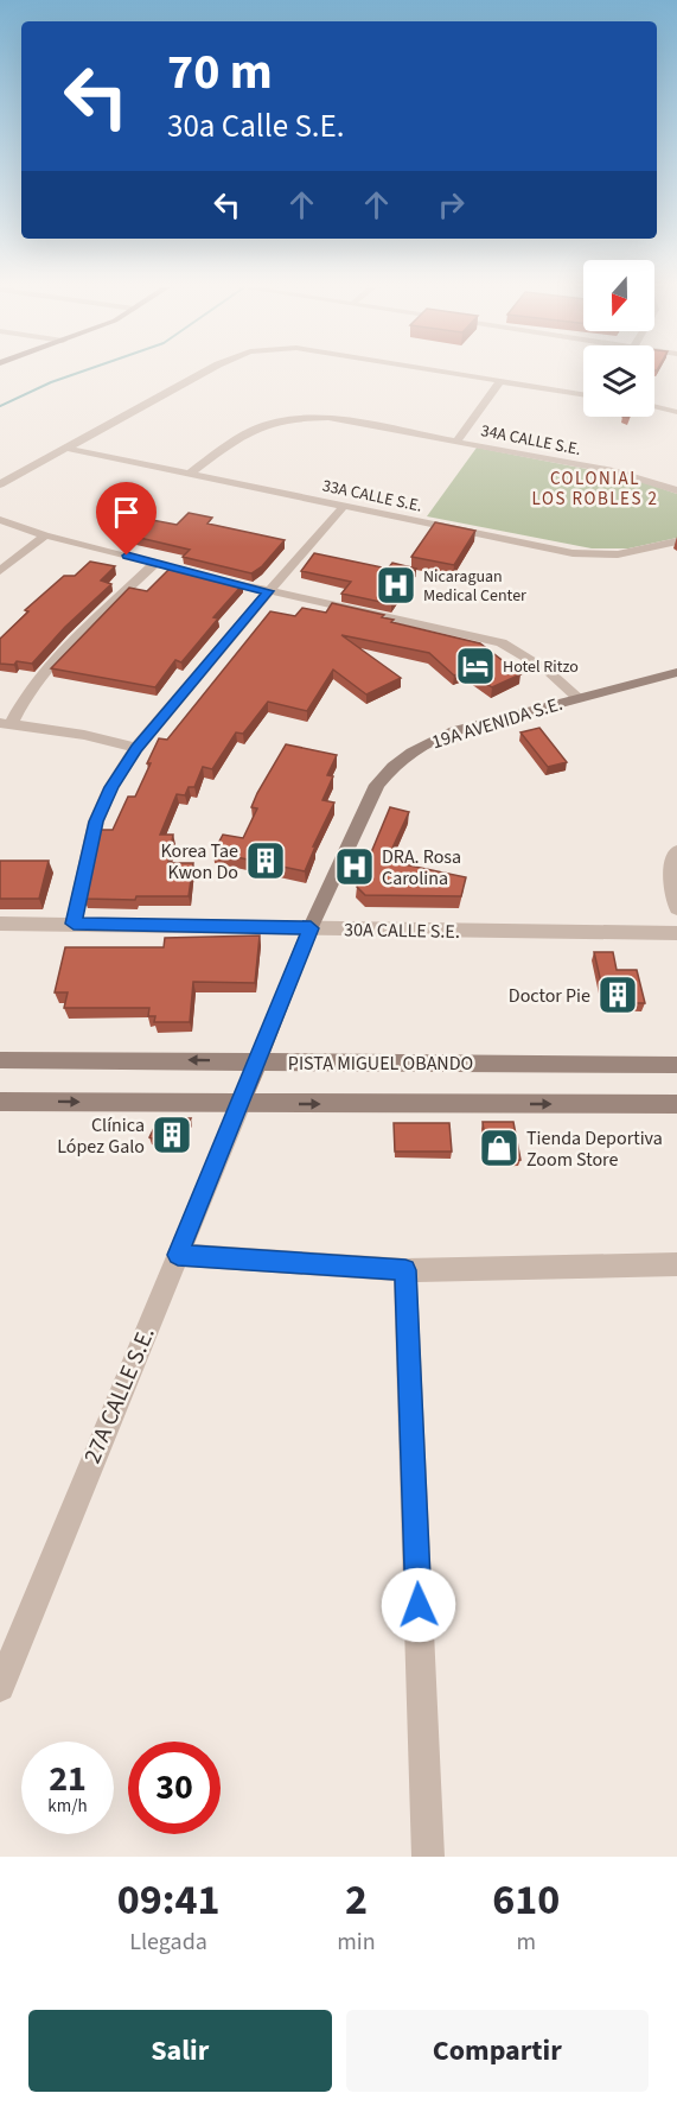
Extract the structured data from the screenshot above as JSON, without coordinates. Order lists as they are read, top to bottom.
{
  "streets": {
    "street": [
      "34A CALLE S.E.",
      "33A CALLE S.E.",
      "19A AVENIDA S.E.",
      "30A CALLE S.E.",
      "PISTA MIGUEL OBANDO",
      "27A CALLE S.E."
    ]
  },
  "crossings": [
    ["34A CALLE S.E.", "33A CALLE S.E."],
    ["19A AVENIDA S.E.", "30A CALLE S.E."],
    ["19A AVENIDA S.E.", "PISTA MIGUEL OBANDO"],
    ["19A AVENIDA S.E.", "27A CALLE S.E."]
  ],
  "districts": ["COLONIAL LOS ROBLES 2"],
  "places": {
    "hospital": ["Nicaraguan Medical Center", "DRA. Rosa Carolina"],
    "hotel": ["Hotel Ritzo"],
    "building": ["Korea Tae Kwon Do", "Doctor Pie", "Clínica López Galo"],
    "shop": ["Tienda Deportiva Zoom Store"]
  },
  "north": "bottom",
  "page": {
    "turn": ["70 m", "30a Calle S.E."],
    "speed": "21 km/h",
    "limit": "30",
    "eta": [
      "09:41",
      "Llegada",
      "2",
      "min",
      "610",
      "m"
    ],
    "buttons": ["Salir", "Compartir"]
  }
}
